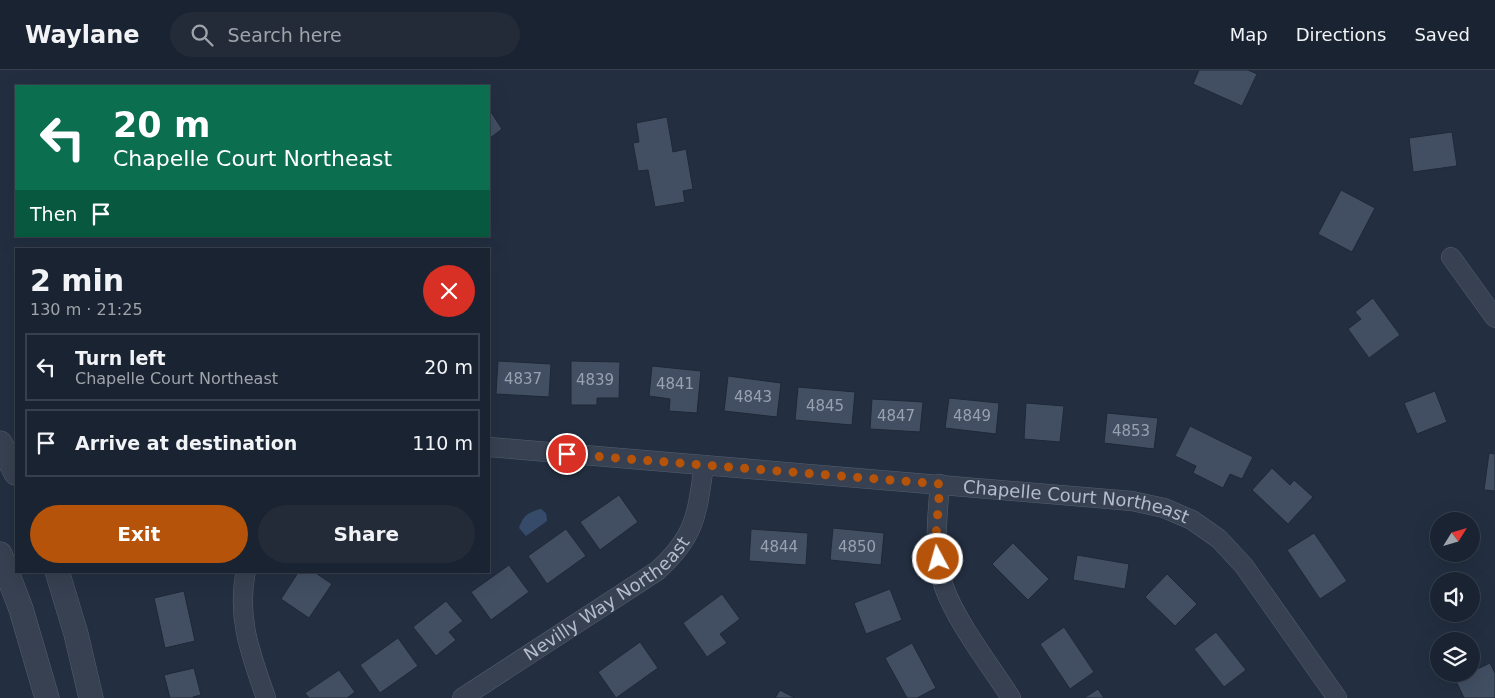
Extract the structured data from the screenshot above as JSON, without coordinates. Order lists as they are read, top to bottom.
{
  "streets": {
    "street": ["Chapelle Court Northeast", "Nevilly Way Northeast"]
  },
  "crossings": [
    ["Chapelle Court Northeast", "Nevilly Way Northeast"]
  ],
  "house_numbers": [
    "4837",
    "4839",
    "4841",
    "4843",
    "4845",
    "4847",
    "4849",
    "4853",
    "4844",
    "4850"
  ],
  "north": "top right",
  "page": {
    "header": "Waylane",
    "search": "Search here",
    "nav": ["Map", "Directions", "Saved"],
    "turn": ["20 m", "Chapelle Court Northeast"],
    "then": "Then",
    "heading": ["2 min", "130 m · 21:25"],
    "list": [
      {
        "name": "Turn left",
        "note": "Chapelle Court Northeast",
        "value": "20 m"
      },
      {
        "name": "Arrive at destination",
        "value": "110 m"
      }
    ],
    "buttons": ["Exit", "Share"]
  }
}
